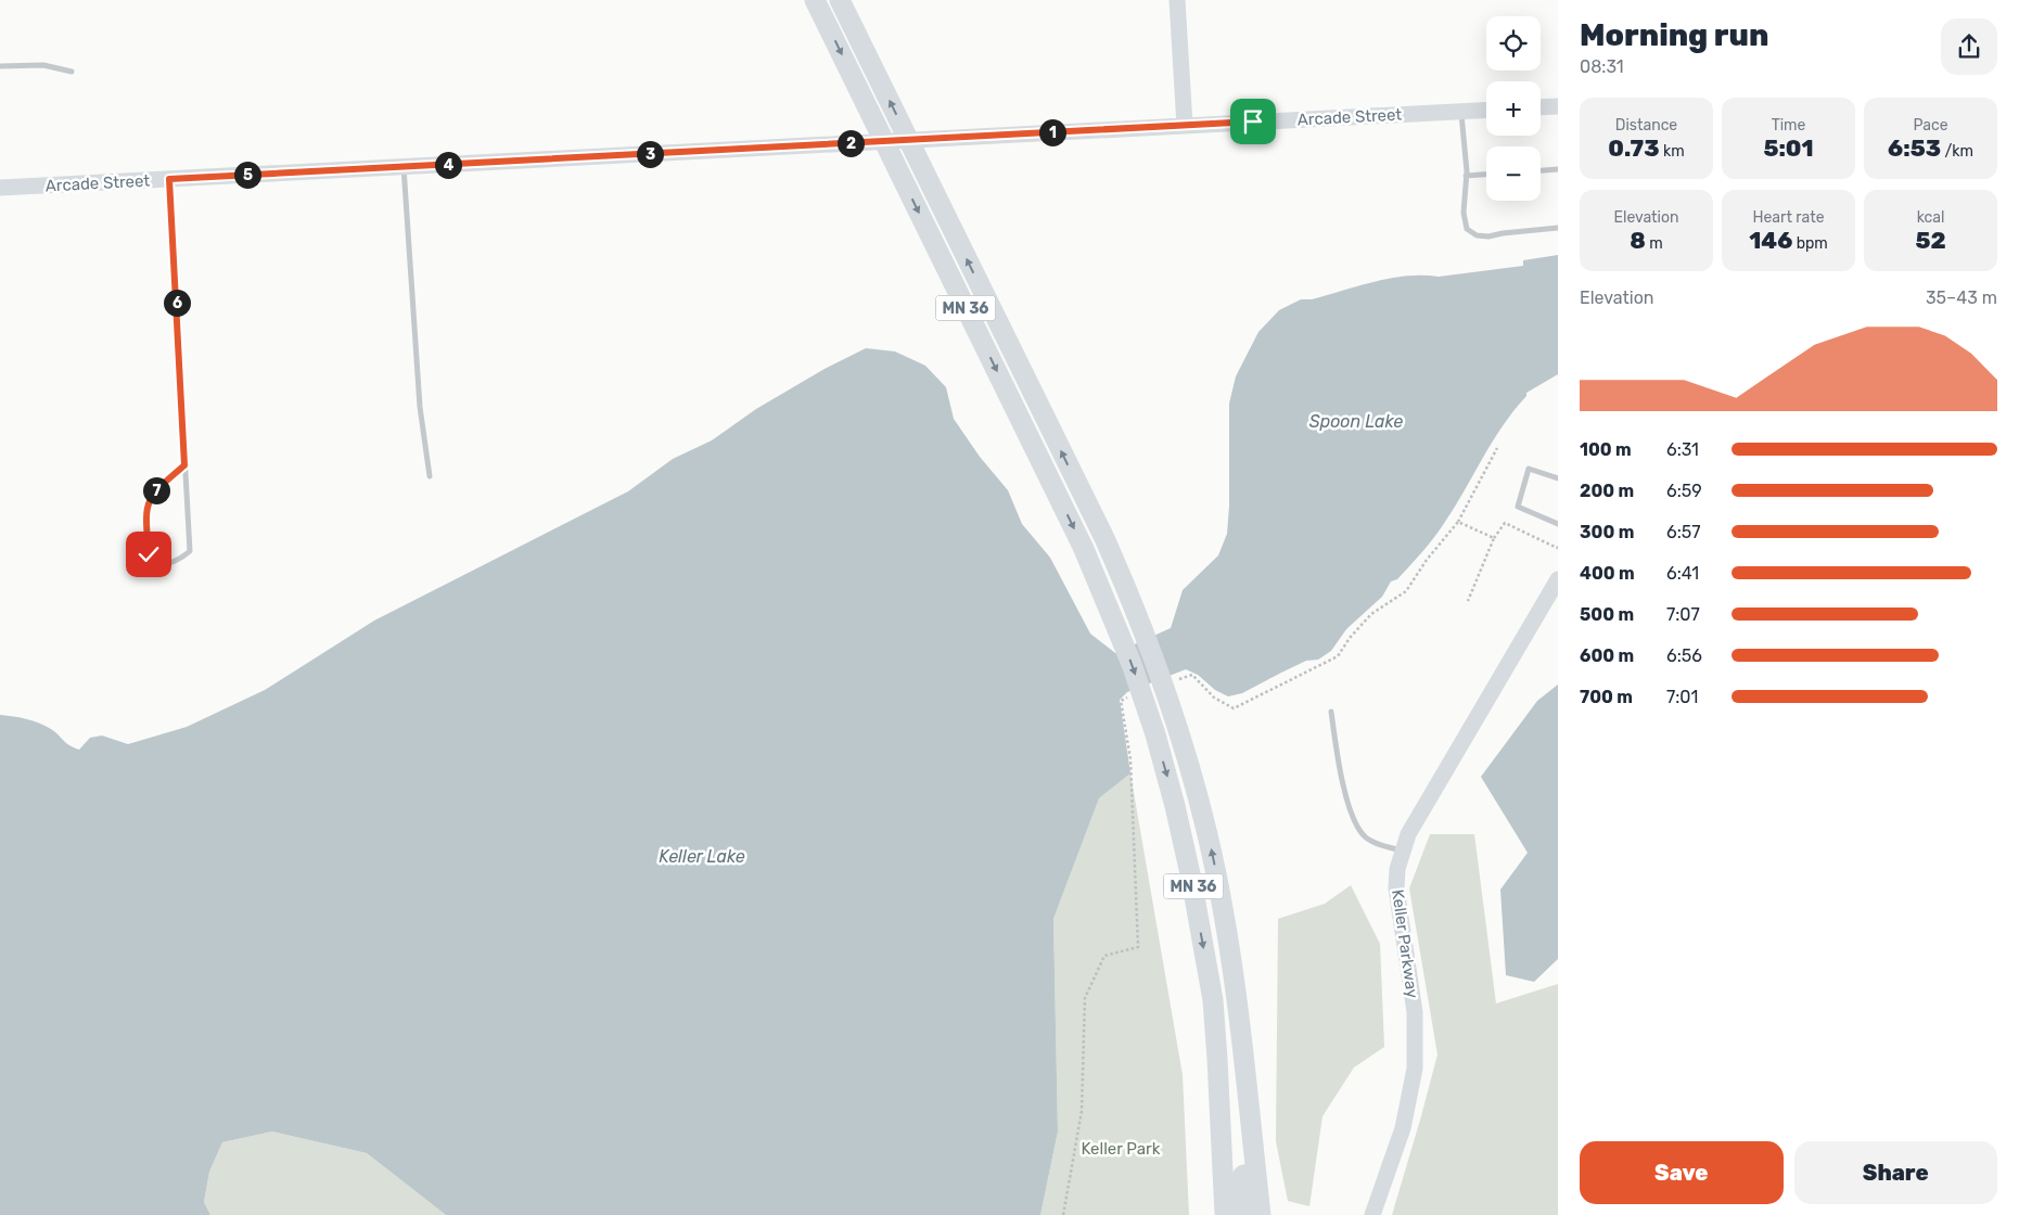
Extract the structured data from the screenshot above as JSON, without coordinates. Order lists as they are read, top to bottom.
{
  "streets": {
    "highway": ["MN 36"],
    "street": ["Arcade Street", "Keller Parkway"]
  },
  "water": ["Spoon Lake", "Keller Lake"],
  "parks": ["Keller Park"],
  "page": {
    "heading": ["Morning run", "08:31"],
    "map_buttons": ["+", "−"],
    "stats": [
      ["Distance", "0.73 km"],
      ["Time", "5:01"],
      ["Pace", "6:53 /km"],
      ["Elevation", "8 m"],
      ["Heart rate", "146 bpm"],
      ["kcal", "52"]
    ],
    "pins": [
      "1",
      "2",
      "3",
      "4",
      "5",
      "6",
      "7"
    ],
    "chart": ["Elevation", "35–43 m"],
    "list": [
      {
        "name": "100 m",
        "note": "6:31"
      },
      {
        "name": "200 m",
        "note": "6:59"
      },
      {
        "name": "300 m",
        "note": "6:57"
      },
      {
        "name": "400 m",
        "note": "6:41"
      },
      {
        "name": "500 m",
        "note": "7:07"
      },
      {
        "name": "600 m",
        "note": "6:56"
      },
      {
        "name": "700 m",
        "note": "7:01"
      }
    ],
    "buttons": ["Save", "Share"]
  }
}
